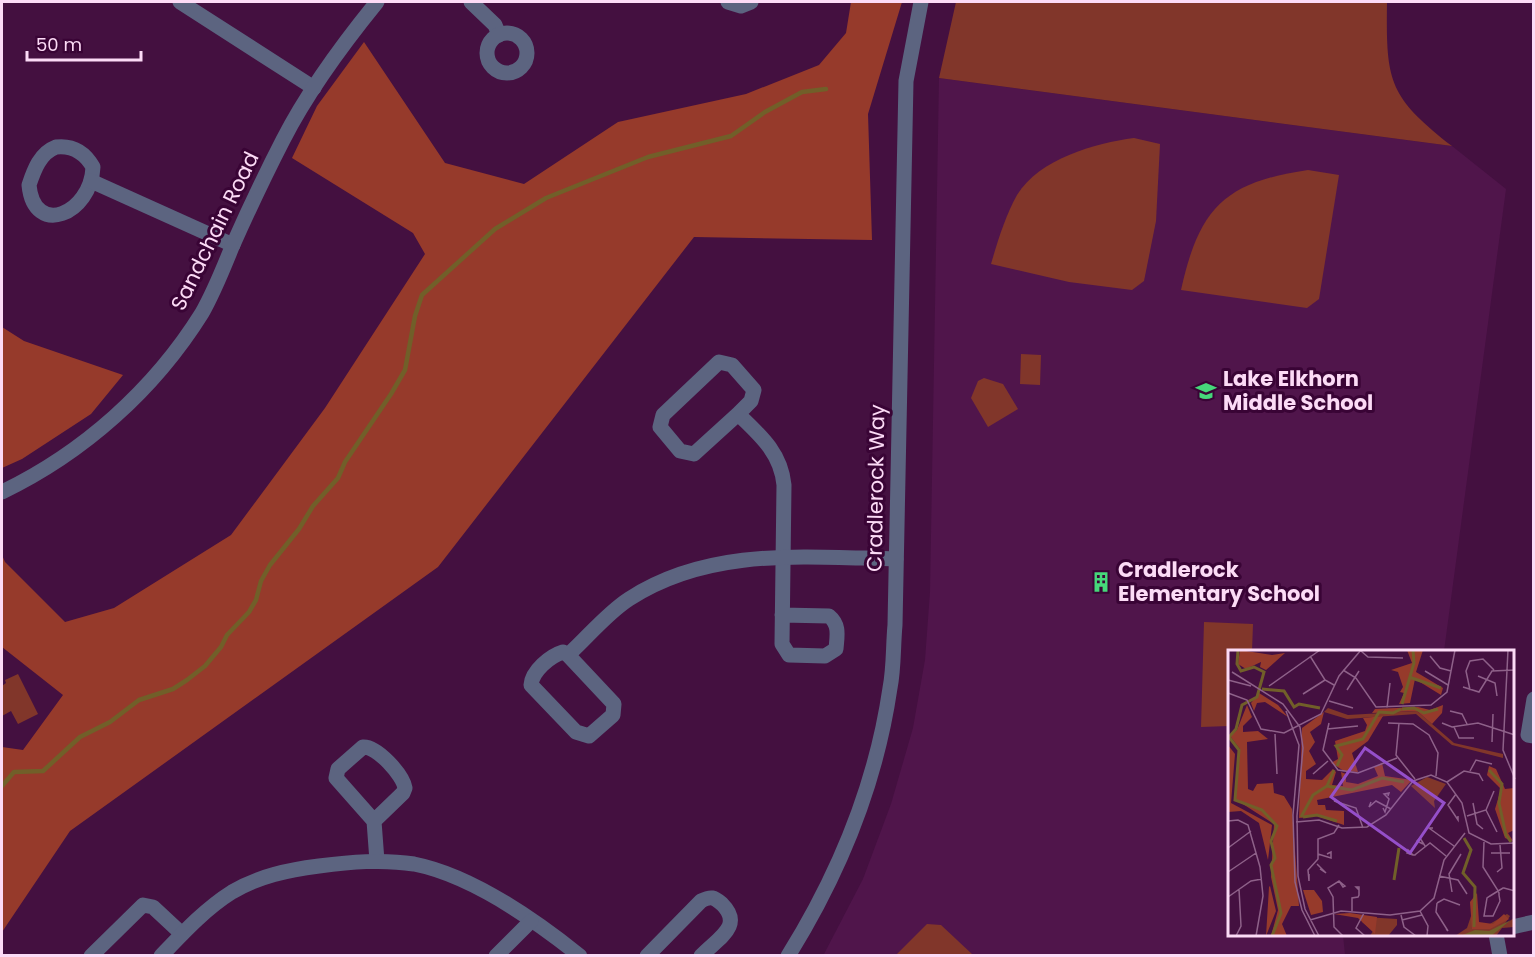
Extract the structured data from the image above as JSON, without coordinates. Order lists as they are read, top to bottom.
{
  "streets": {
    "street": ["Sandchain Road", "Cradlerock Way"]
  },
  "places": {
    "school or university": ["Lake Elkhorn Middle School"],
    "building": ["Cradlerock Elementary School"]
  },
  "scale_bar": "50 m"
}
